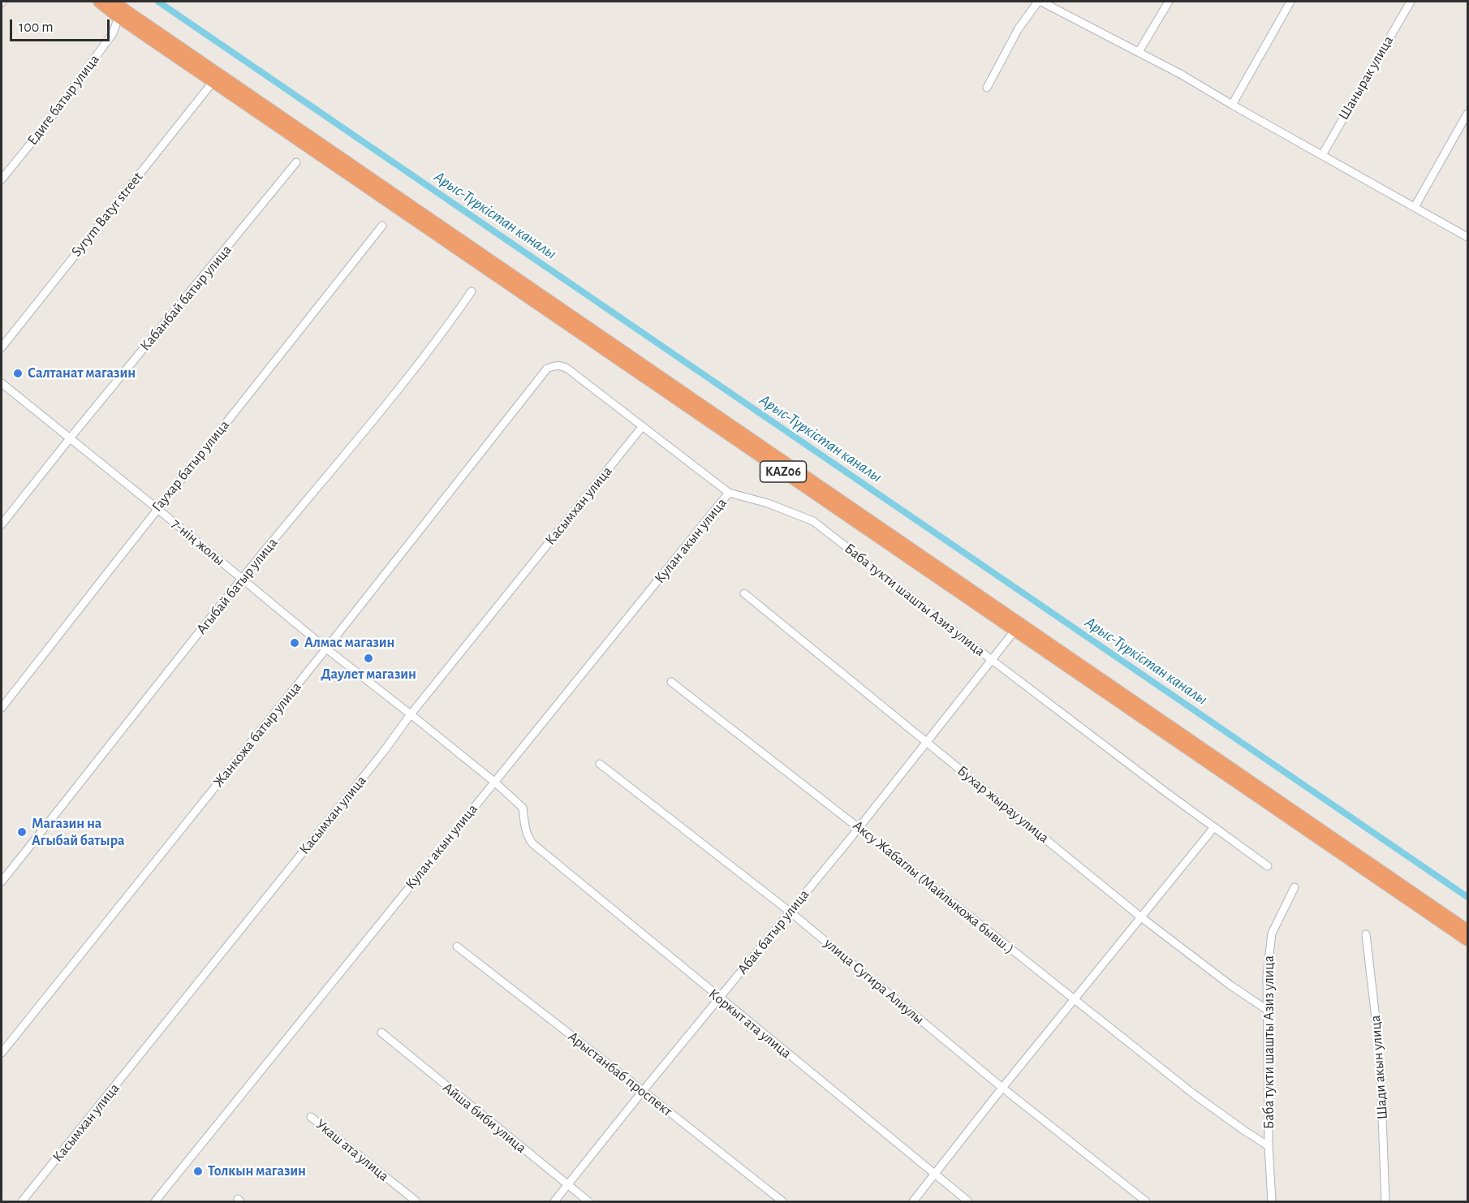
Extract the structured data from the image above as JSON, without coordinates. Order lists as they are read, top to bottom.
{
  "streets": {
    "highway": ["KАZ06"],
    "street": [
      "Шанырак улица",
      "Едиге батыр улица",
      "Syrym Batyr street",
      "Кабанбай батыр улица",
      "Гаухар батыр улица",
      "Касымхан улица",
      "Кулан акын улица",
      "7-нің жолы",
      "Агыбай батыр улица",
      "Баба тукти шашты Азиз улица",
      "Жанкожа батыр улица",
      "Бухар жырау улица",
      "Аксу Жабаглы (Майлыкожа бывш.)",
      "Абак батыр улица",
      "улица Сугира Алиулы",
      "Коркыт ата улица",
      "Шади акын улица",
      "Арыстанбаб проспект",
      "Айша биби улица",
      "Укаш ата улица"
    ]
  },
  "crossings": [
    ["Едиге батыр улица", "KАZ06"],
    ["Syrym Batyr street", "KАZ06"],
    ["Кабанбай батыр улица", "7-нің жолы"],
    ["Гаухар батыр улица", "7-нің жолы"],
    ["KАZ06", "Абак батыр улица"],
    ["Касымхан улица", "7-нің жолы"],
    ["Касымхан улица", "Баба тукти шашты Азиз улица"],
    ["Кулан акын улица", "7-нің жолы"],
    ["Кулан акын улица", "Баба тукти шашты Азиз улица"],
    ["7-нің жолы", "Агыбай батыр улица"],
    ["7-нің жолы", "Жанкожа батыр улица"],
    ["7-нің жолы", "Коркыт ата улица"],
    ["Баба тукти шашты Азиз улица", "Жанкожа батыр улица"],
    ["Баба тукти шашты Азиз улица", "Бухар жырау улица"],
    ["Баба тукти шашты Азиз улица", "Аксу Жабаглы (Майлыкожа бывш.)"],
    ["Баба тукти шашты Азиз улица", "Абак батыр улица"],
    ["Бухар жырау улица", "Абак батыр улица"],
    ["Аксу Жабаглы (Майлыкожа бывш.)", "Абак батыр улица"],
    ["Абак батыр улица", "улица Сугира Алиулы"],
    ["Абак батыр улица", "Коркыт ата улица"],
    ["Абак батыр улица", "Арыстанбаб проспект"],
    ["Абак батыр улица", "Айша биби улица"]
  ],
  "water": ["Арыс-Түркістан каналы"],
  "places": [
    "Салтанат магазин",
    "Алмас магазин",
    "Даулет магазин",
    "Магазин на Агыбай батыра",
    "Толкын магазин"
  ],
  "scale_bar": "100 m"
}
